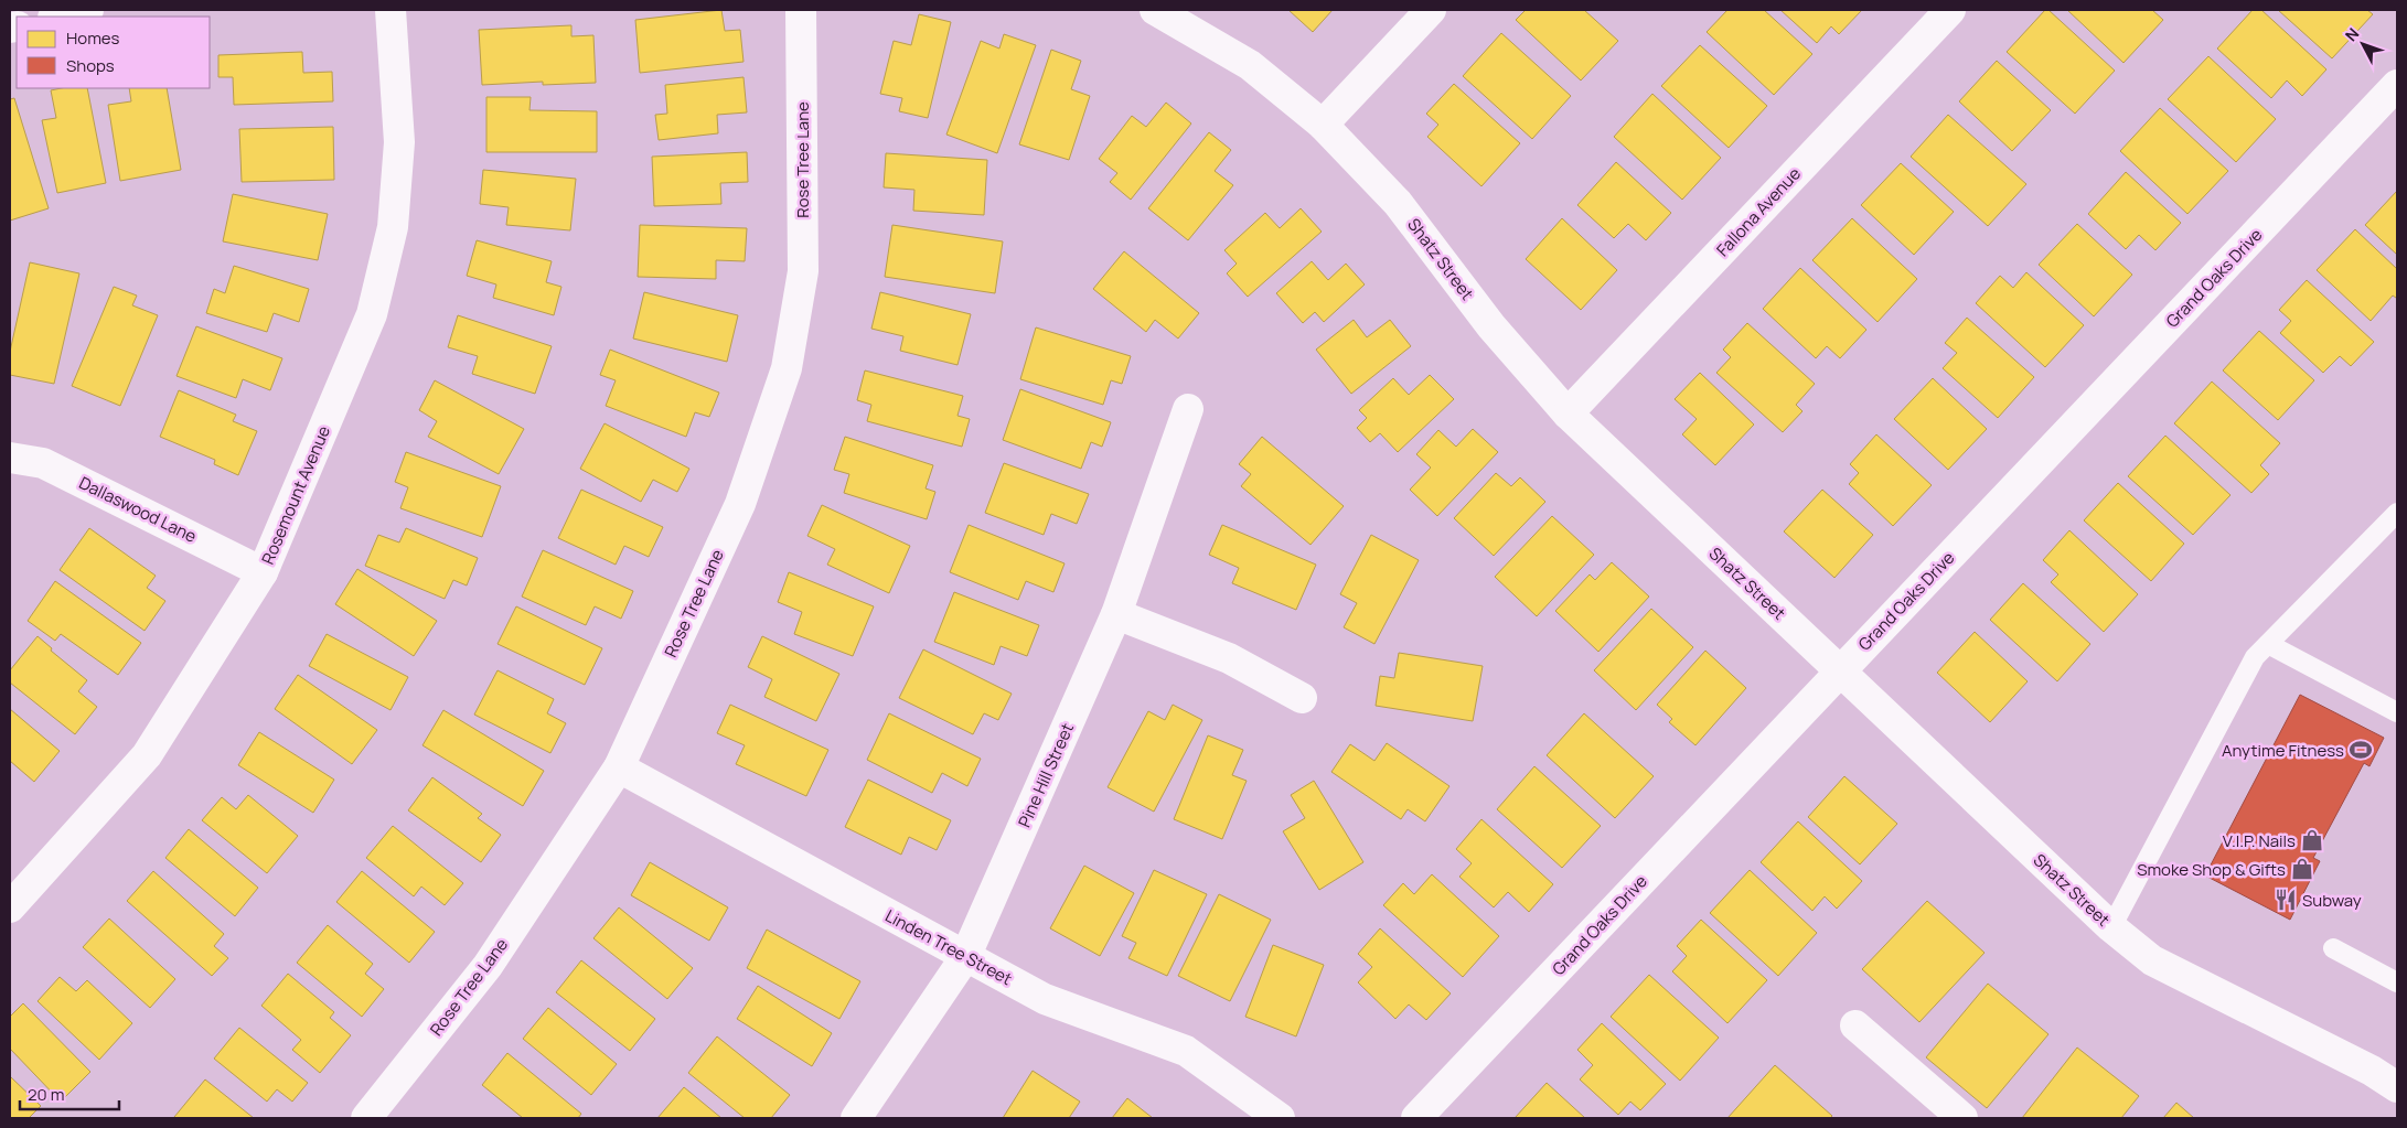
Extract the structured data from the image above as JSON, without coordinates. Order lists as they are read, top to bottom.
{
  "streets": {
    "street": [
      "Rose Tree Lane",
      "Fallona Avenue",
      "Shatz Street",
      "Grand Oaks Drive",
      "Rosemount Avenue",
      "Dallaswood Lane",
      "Pine Hill Street",
      "Linden Tree Street"
    ]
  },
  "crossings": [
    ["Rose Tree Lane", "Linden Tree Street"],
    ["Fallona Avenue", "Shatz Street"],
    ["Shatz Street", "Grand Oaks Drive"],
    ["Rosemount Avenue", "Dallaswood Lane"],
    ["Pine Hill Street", "Linden Tree Street"]
  ],
  "places": {
    "sports": ["Anytime Fitness"],
    "shop": ["V.I.P. Nails", "Smoke Shop & Gifts"],
    "restaurant": ["Subway"]
  },
  "legend": ["Homes", "Shops"],
  "scale_bar": "20 m",
  "north": "top left"
}
